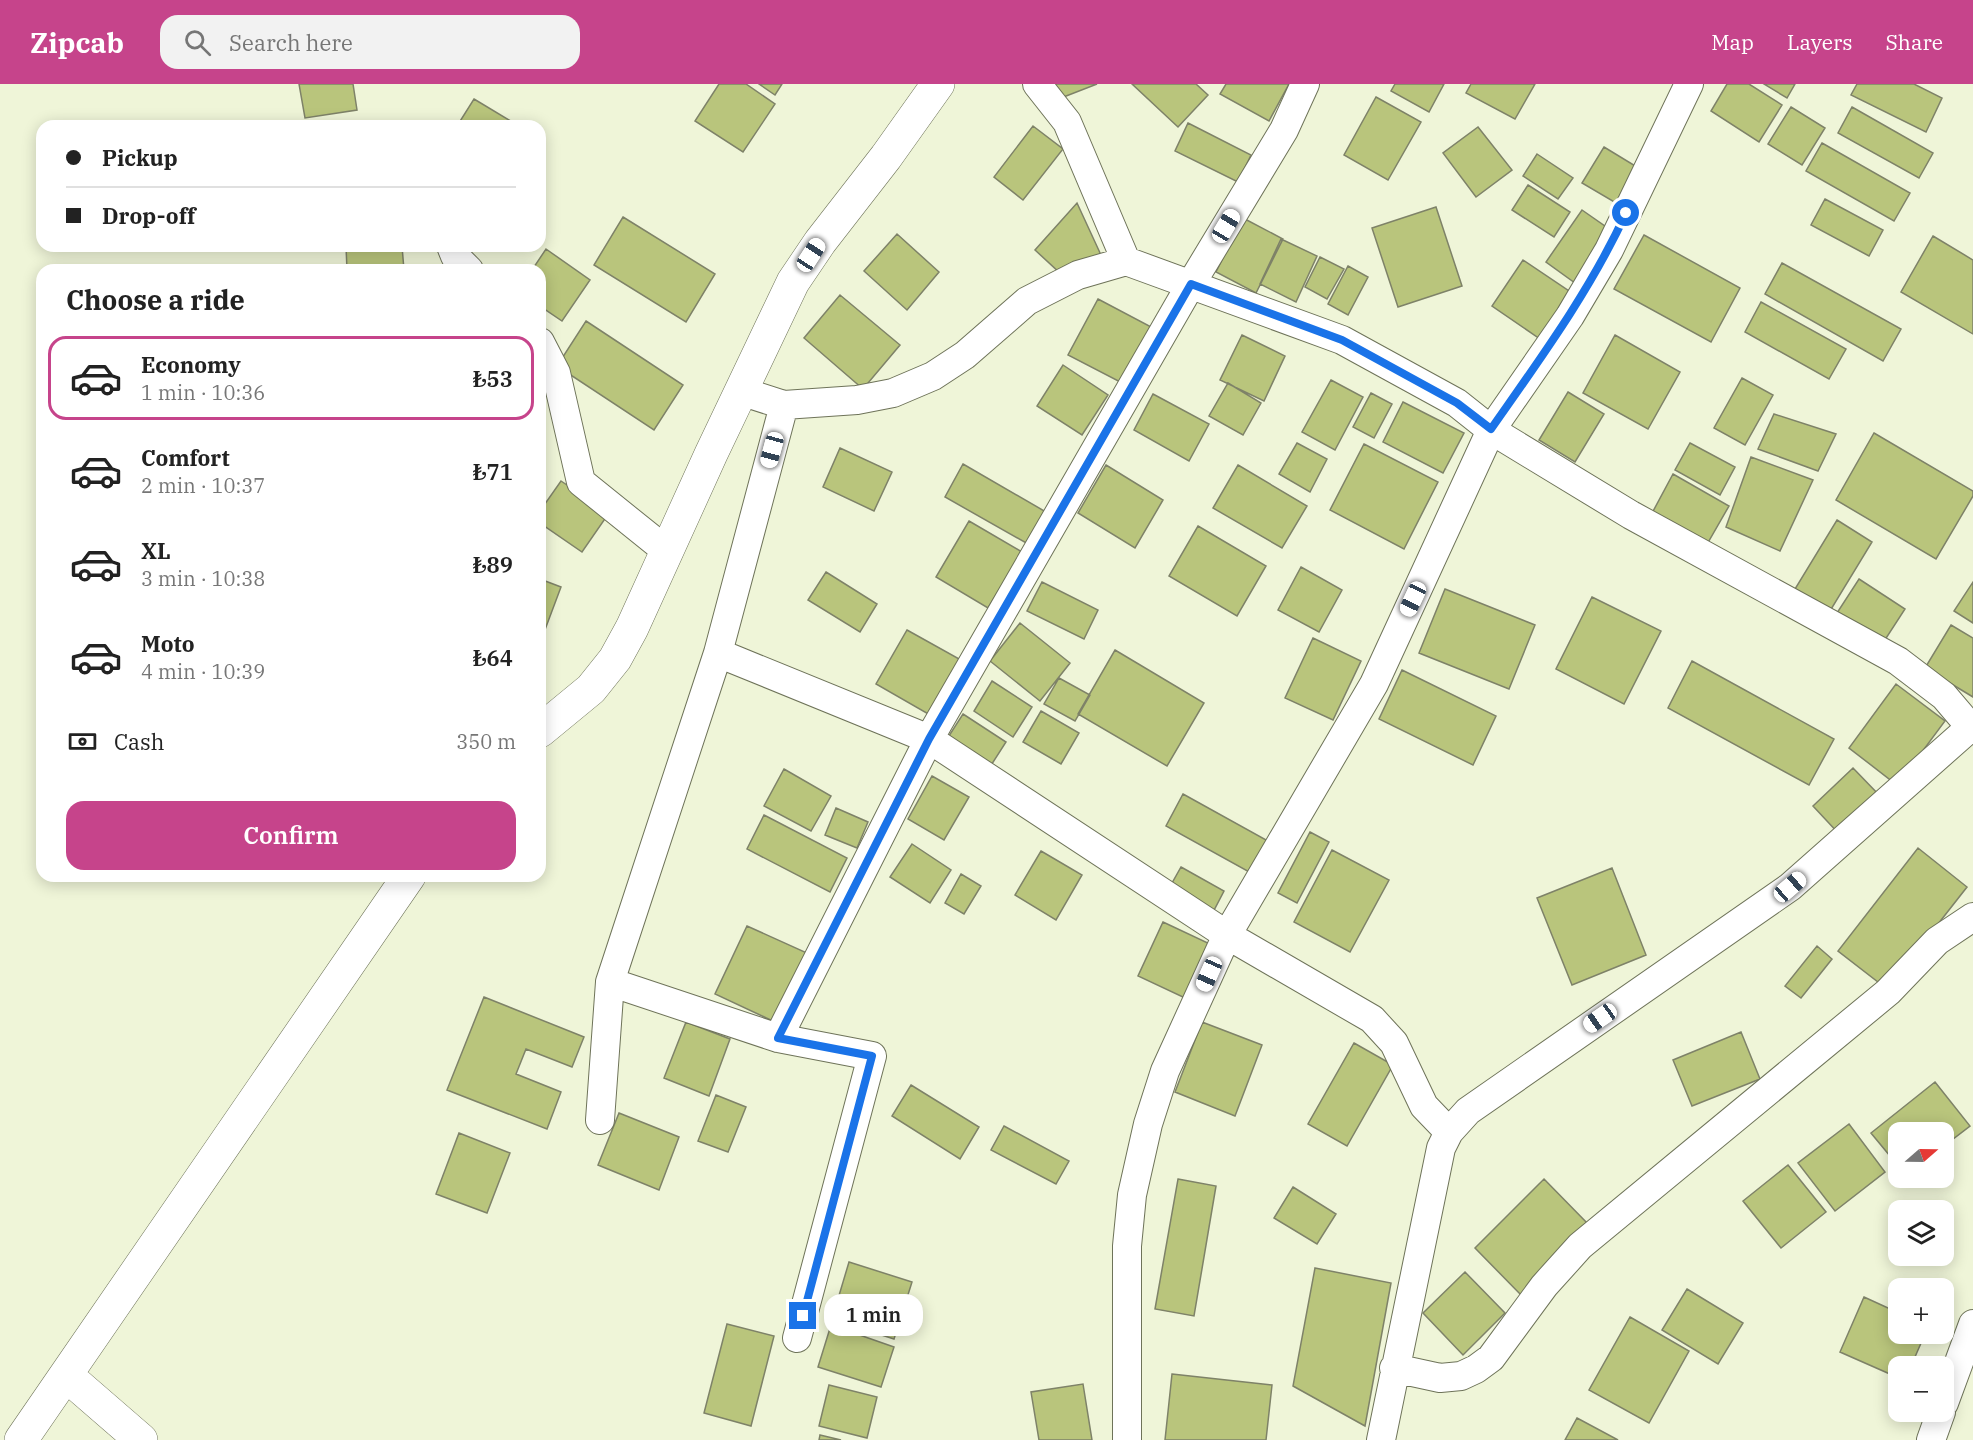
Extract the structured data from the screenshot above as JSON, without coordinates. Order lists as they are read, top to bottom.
{
  "north": "right",
  "page": {
    "header": "Zipcab",
    "search": "Search here",
    "nav": ["Map", "Layers", "Share"],
    "banner": ["Pickup", "Drop-off"],
    "heading": "Choose a ride",
    "list": [
      {
        "name": "Economy",
        "note": "1 min · 10:36",
        "value": "₺53"
      },
      {
        "name": "Comfort",
        "note": "2 min · 10:37",
        "value": "₺71"
      },
      {
        "name": "XL",
        "note": "3 min · 10:38",
        "value": "₺89"
      },
      {
        "name": "Moto",
        "note": "4 min · 10:39",
        "value": "₺64"
      }
    ],
    "pay": ["Cash", "350 m"],
    "buttons": "Confirm",
    "map_buttons": ["+", "−"],
    "bubble": "1 min"
  }
}
